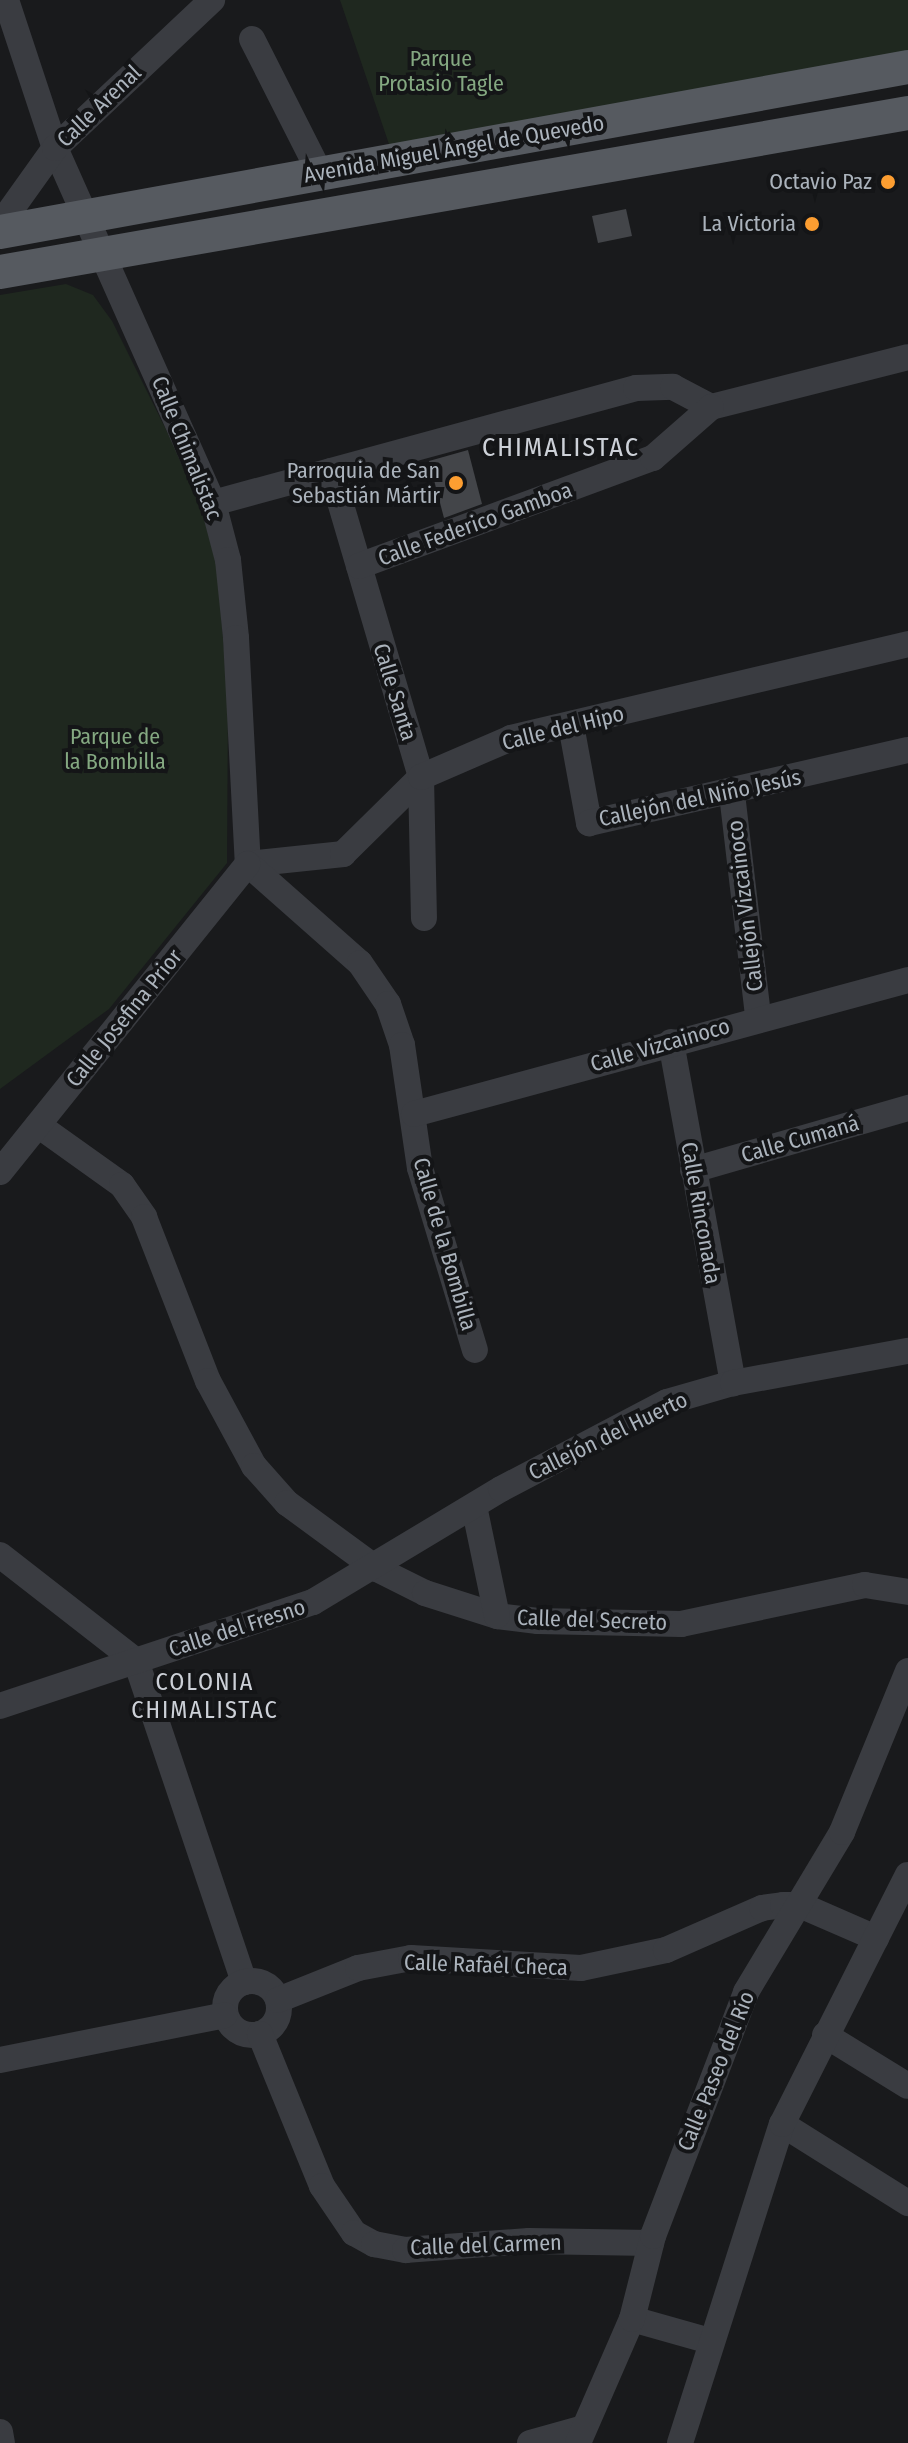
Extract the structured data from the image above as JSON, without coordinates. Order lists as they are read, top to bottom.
{
  "streets": {
    "main road": ["Avenida Miguel Ángel de Quevedo"],
    "street": [
      "Calle Arenal",
      "Calle Chimalistac",
      "Calle Federico Gamboa",
      "Calle Santa",
      "Calle del Hipo",
      "Callejón del Niño Jesús",
      "Callejón Vizcainoco",
      "Calle Josefina Prior",
      "Calle Vizcainoco",
      "Calle Cumaná",
      "Calle Rinconada",
      "Calle de la Bombilla",
      "Callejón del Huerto",
      "Calle del Secreto",
      "Calle del Fresno",
      "Calle Rafaél Checa",
      "Calle Paseo del Río",
      "Calle del Carmen"
    ]
  },
  "crossings": [
    ["Calle Arenal", "Calle Chimalistac"],
    ["Avenida Miguel Ángel de Quevedo", "Calle Chimalistac"],
    ["Calle Chimalistac", "Calle del Hipo"],
    ["Calle Chimalistac", "Calle Josefina Prior"],
    ["Calle Chimalistac", "Calle de la Bombilla"],
    ["Calle Federico Gamboa", "Calle Santa"],
    ["Calle Santa", "Calle del Hipo"],
    ["Calle del Hipo", "Callejón del Niño Jesús"],
    ["Calle del Hipo", "Calle Josefina Prior"],
    ["Calle del Hipo", "Calle de la Bombilla"],
    ["Callejón del Niño Jesús", "Callejón Vizcainoco"],
    ["Callejón Vizcainoco", "Calle Vizcainoco"],
    ["Calle Josefina Prior", "Calle de la Bombilla"],
    ["Calle Josefina Prior", "Calle del Secreto"],
    ["Calle Vizcainoco", "Calle Rinconada"],
    ["Calle Vizcainoco", "Calle de la Bombilla"],
    ["Calle Cumaná", "Calle Rinconada"],
    ["Calle Rinconada", "Callejón del Huerto"],
    ["Callejón del Huerto", "Calle del Secreto"],
    ["Callejón del Huerto", "Calle del Fresno"],
    ["Calle del Secreto", "Calle del Fresno"],
    ["Calle Rafaél Checa", "Calle Paseo del Río"],
    ["Calle Rafaél Checa", "Calle del Carmen"],
    ["Calle Paseo del Río", "Calle del Carmen"]
  ],
  "districts": ["CHIMALISTAC", "COLONIA CHIMALISTAC"],
  "parks": ["Parque Protasio Tagle", "Parque de la Bombilla"],
  "places": ["Octavio Paz", "La Victoria", "Parroquia de San Sebastián Mártir"]
}
